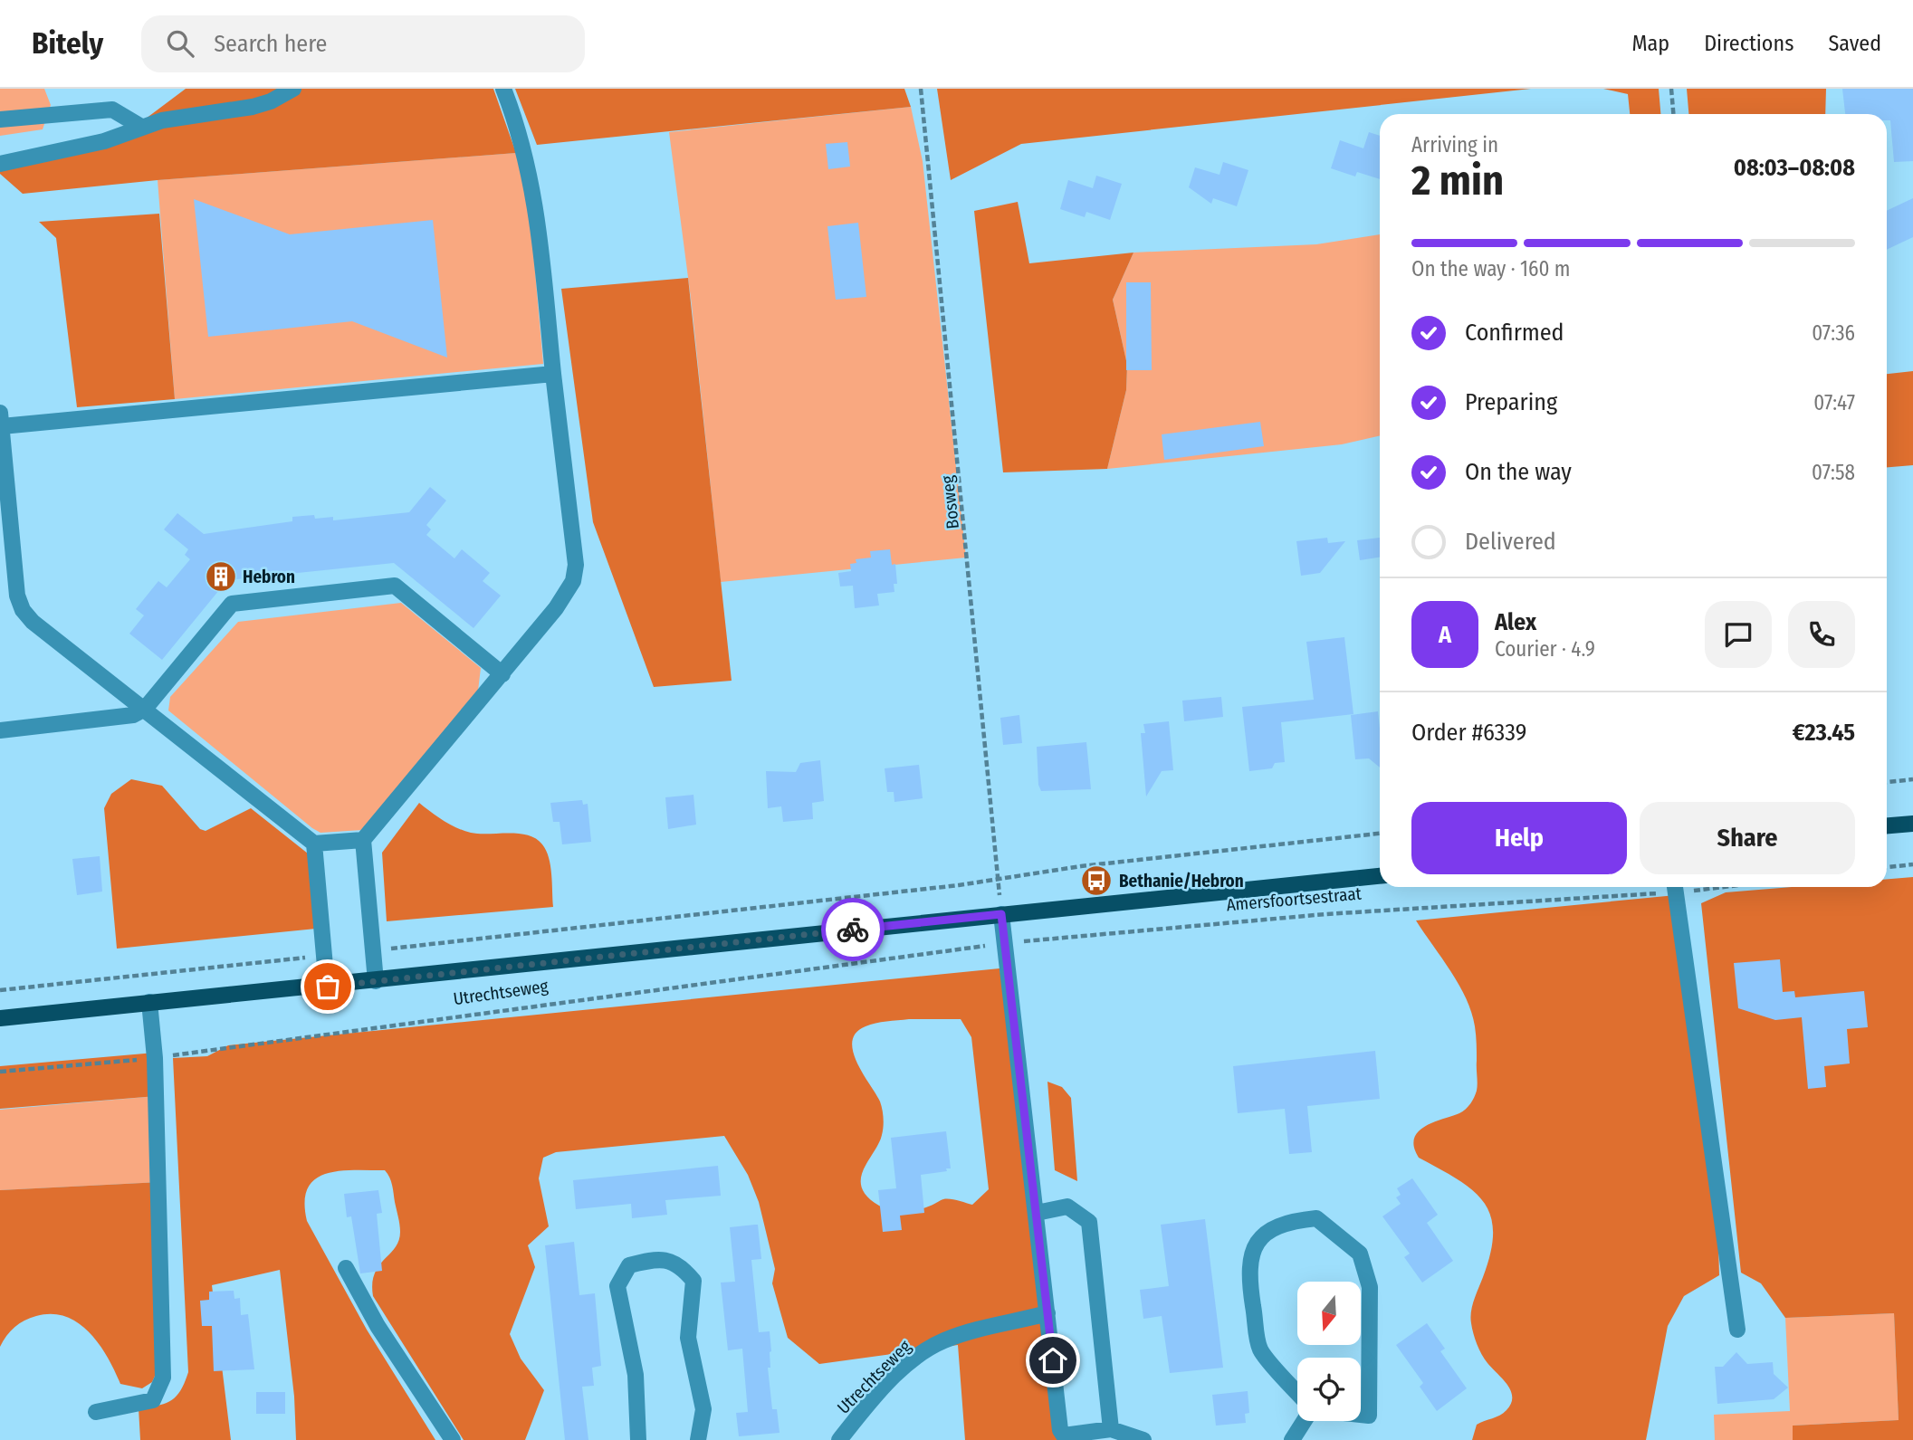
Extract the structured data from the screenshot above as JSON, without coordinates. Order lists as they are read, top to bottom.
{
  "streets": {
    "main road": ["Amersfoortsestraat", "Utrechtseweg"],
    "path": ["Bosweg"]
  },
  "crossings": [
    ["Bosweg", "Amersfoortsestraat"],
    ["Bosweg", "Utrechtseweg"],
    ["Amersfoortsestraat", "Utrechtseweg"]
  ],
  "places": {
    "building": ["Hebron"],
    "bus stop": ["Bethanie/Hebron"]
  },
  "north": "bottom",
  "page": {
    "header": "Bitely",
    "search": "Search here",
    "nav": ["Map", "Directions", "Saved"],
    "heading": ["2 min", "Arriving in", "08:03–08:08"],
    "panel": [
      "Alex",
      "Courier · 4.9",
      "Order #6339",
      "€23.45"
    ],
    "bar": "On the way · 160 m",
    "list": [
      ["Confirmed", "07:36"],
      ["Preparing", "07:47"],
      ["On the way", "07:58"],
      "Delivered"
    ],
    "round": "A",
    "buttons": ["Help", "Share"]
  }
}
